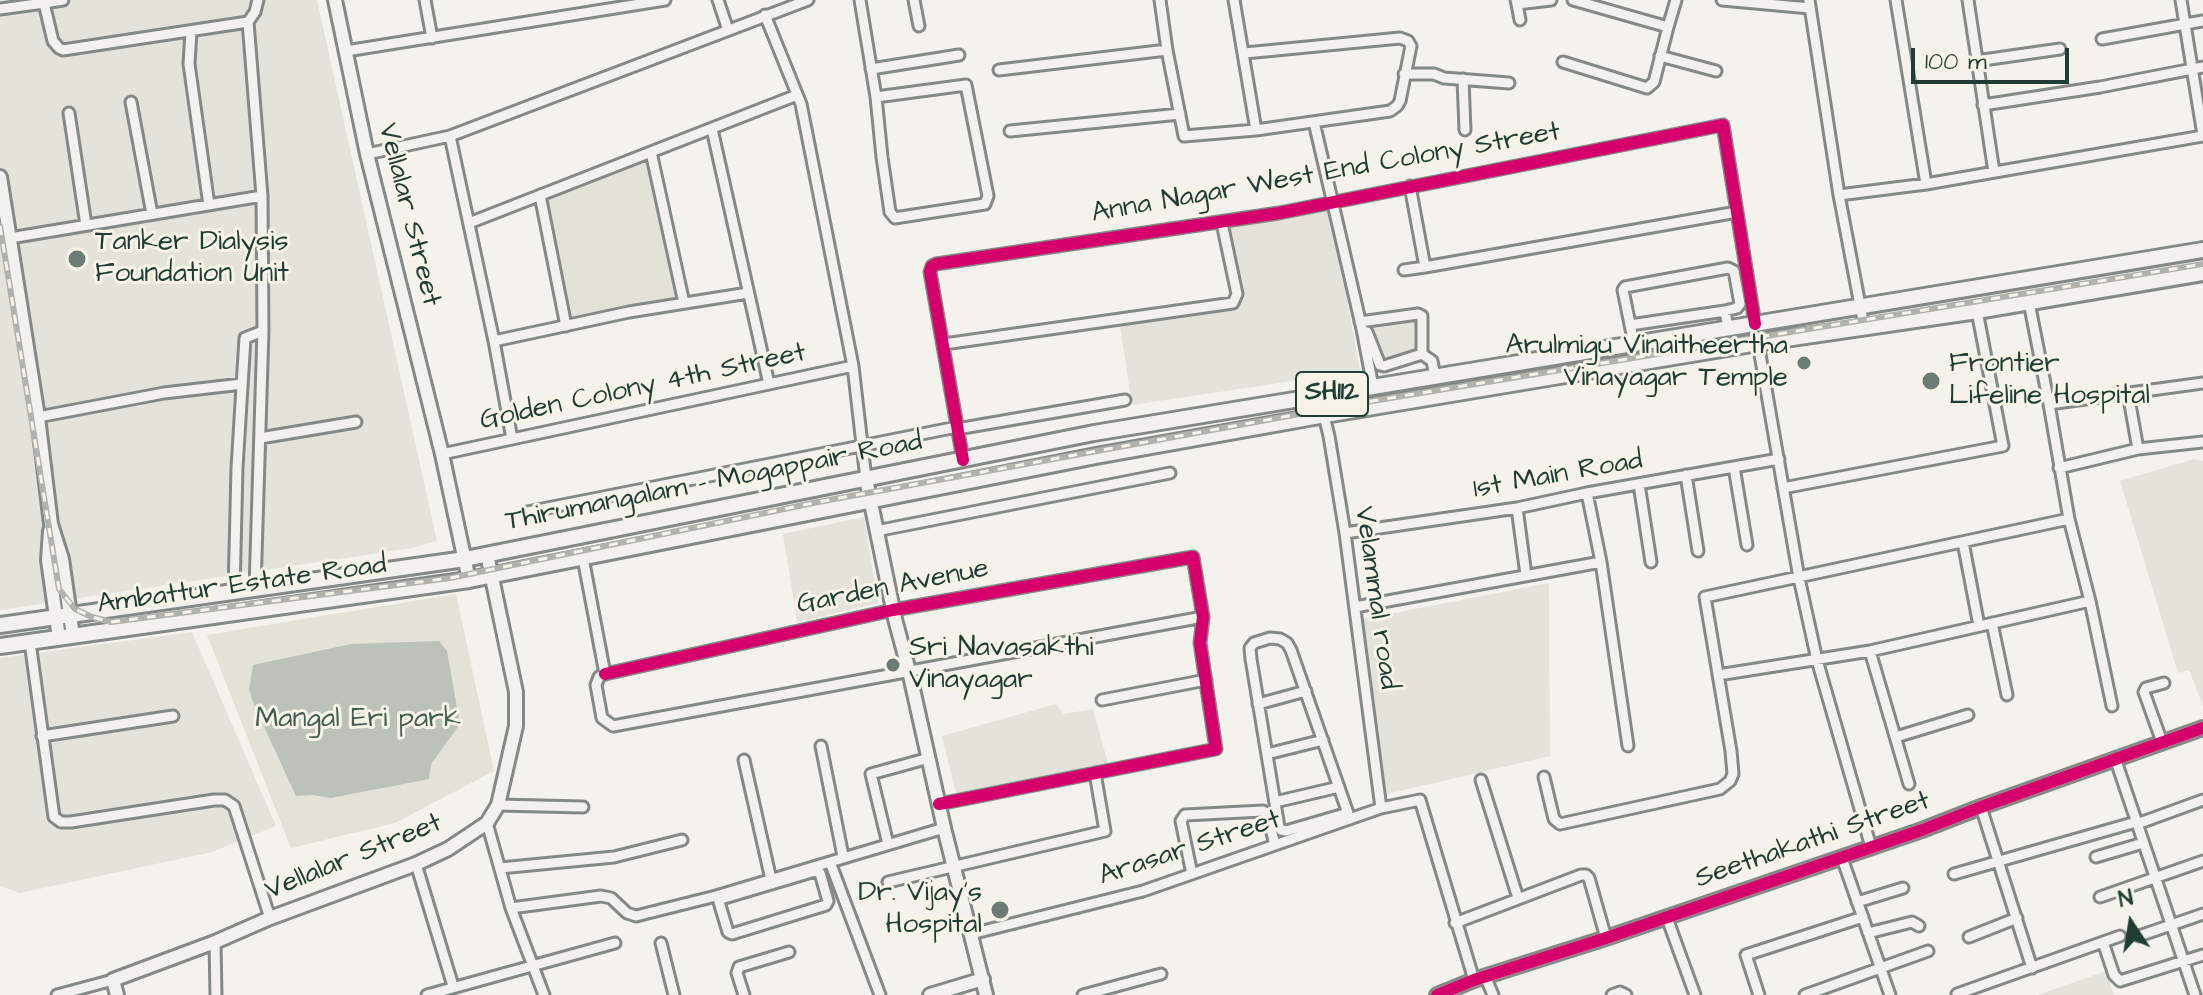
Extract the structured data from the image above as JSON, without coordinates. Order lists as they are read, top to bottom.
{
  "streets": {
    "main road": ["SH112", "Thirumangalam – Mogappair Road", "Ambattur Estate Road"],
    "street": [
      "Anna Nagar West End Colony Street",
      "Vellalar Street",
      "Golden Colony 4th Street",
      "1st Main Road",
      "Garden Avenue",
      "Velammal road",
      "Seethakathi Street",
      "Arasar Street"
    ]
  },
  "crossings": [
    ["Anna Nagar West End Colony Street", "Thirumangalam – Mogappair Road"],
    ["Vellalar Street", "Golden Colony 4th Street"],
    ["Vellalar Street", "Thirumangalam – Mogappair Road"],
    ["Vellalar Street", "Ambattur Estate Road"],
    ["1st Main Road", "Velammal road"],
    ["Thirumangalam – Mogappair Road", "Ambattur Estate Road"],
    ["Thirumangalam – Mogappair Road", "Velammal road"],
    ["Velammal road", "Arasar Street"]
  ],
  "parks": ["Mangal Eri park"],
  "places": [
    "Tanker Dialysis Foundation Unit",
    "Arulmigu Vinaitheertha Vinayagar Temple",
    "Frontier Lifeline Hospital",
    "Sri Navasakthi Vinayagar",
    "Dr. Vijay's Hospital"
  ],
  "scale_bar": "100 m",
  "north": "top"
}
